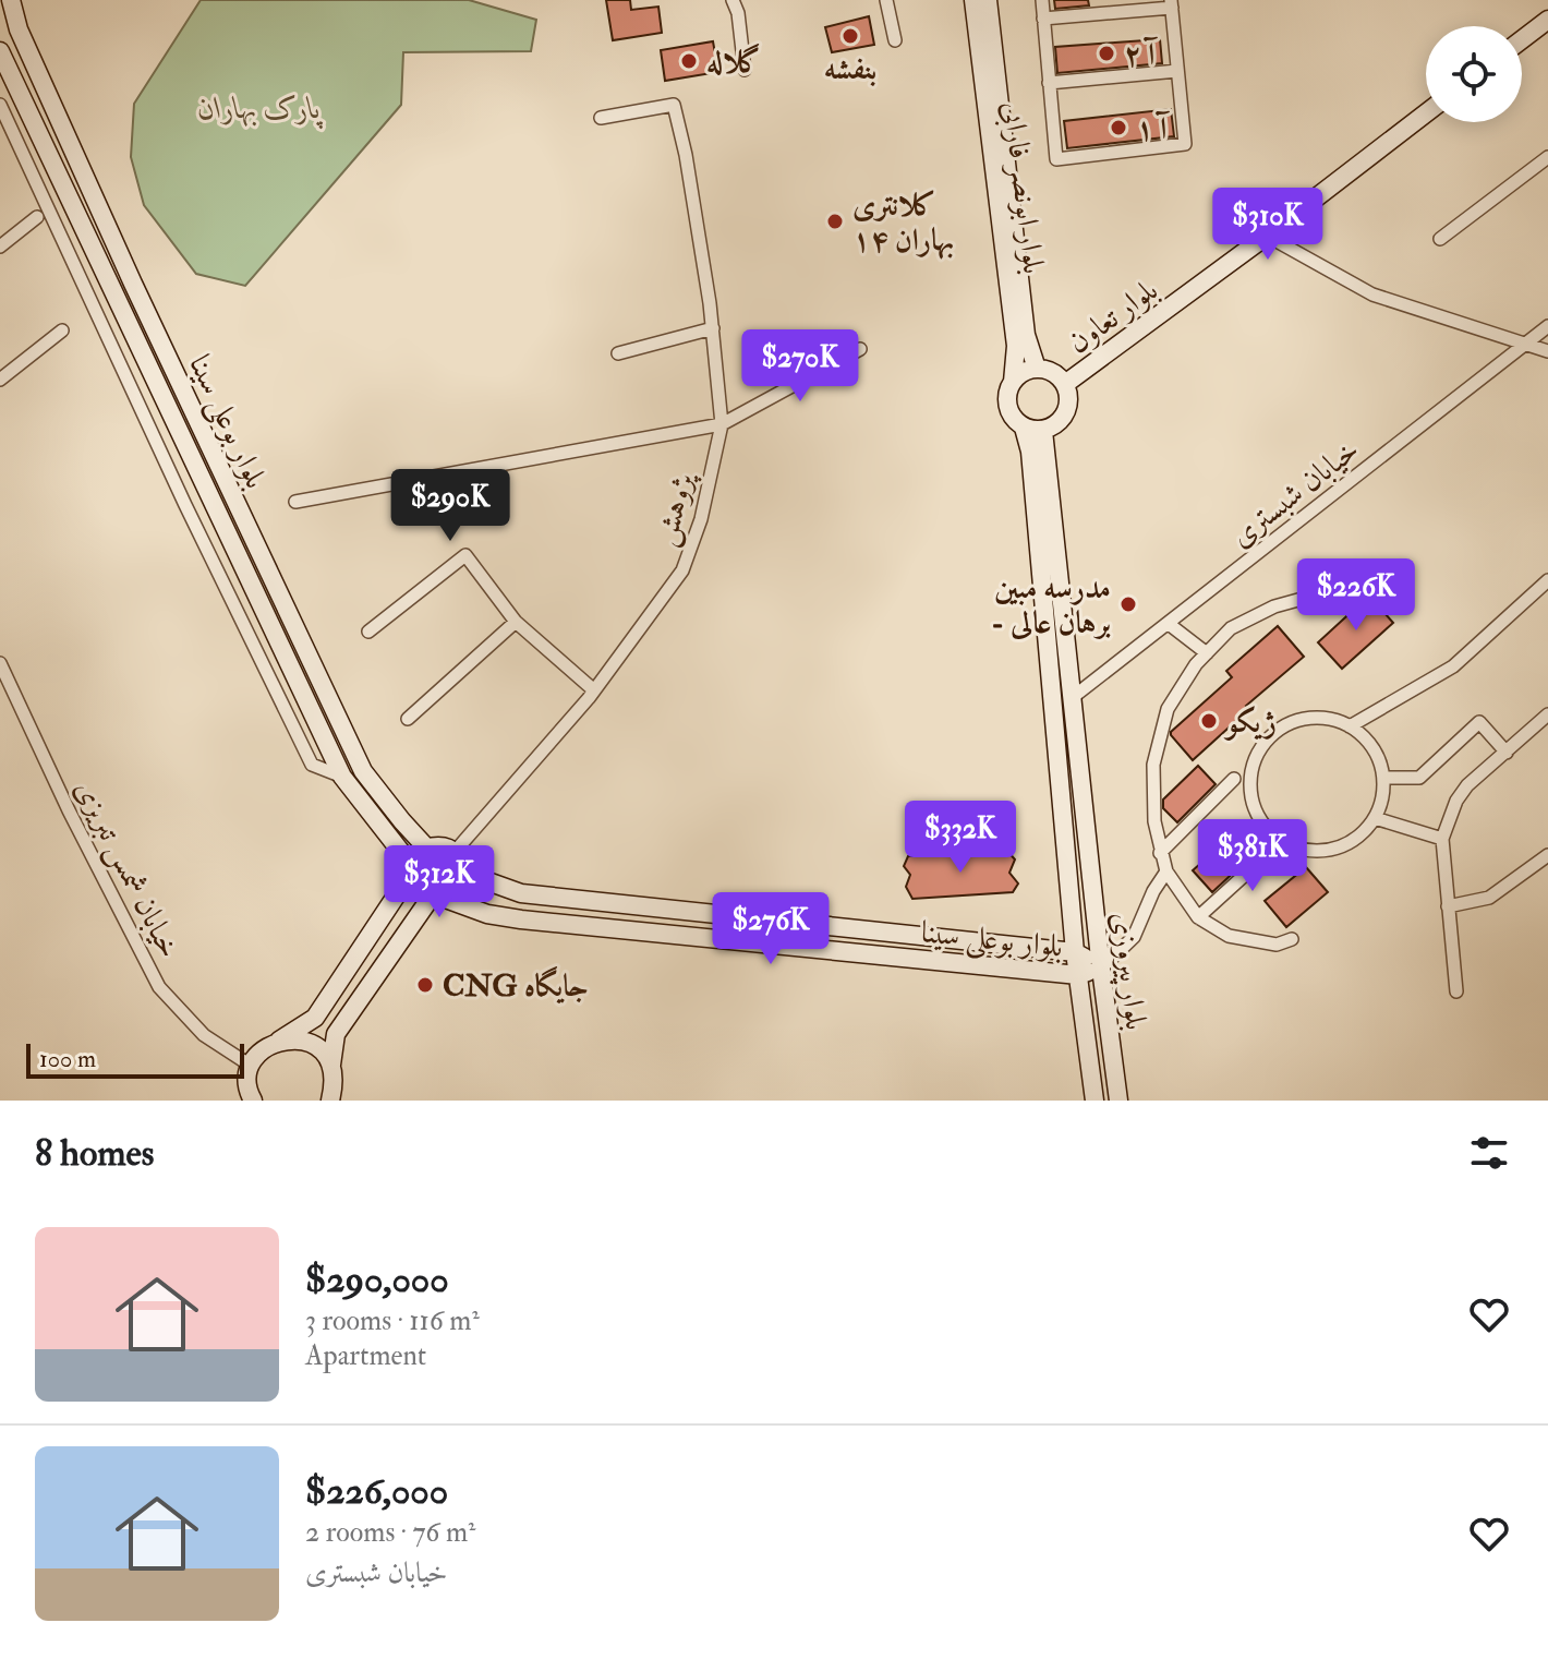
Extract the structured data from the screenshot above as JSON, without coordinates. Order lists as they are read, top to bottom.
{
  "streets": {
    "street": [
      "بلوار ابونصر فارابی",
      "بلوار تعاون",
      "بلوار بوعلی سینا",
      "خیابان شبستری",
      "پژوهش",
      "خیابان شمس تبریزی",
      "بلوار پیروزی"
    ]
  },
  "crossings": [
    ["بلوار ابونصر فارابی", "بلوار تعاون"],
    ["بلوار ابونصر فارابی", "بلوار پیروزی"],
    ["بلوار تعاون", "بلوار پیروزی"],
    ["بلوار بوعلی سینا", "پژوهش"],
    ["بلوار بوعلی سینا", "بلوار پیروزی"],
    ["خیابان شبستری", "بلوار پیروزی"]
  ],
  "parks": ["پارک بهاران"],
  "places": [
    "بنفشه",
    "آ ۲",
    "گلاله",
    "آ ۱",
    "کلانتری ۱۴ بهاران",
    "مدرسه مبین - برهان عالی",
    "ژیکو",
    "CNG جایگاه"
  ],
  "scale_bar": "100 m",
  "page": {
    "price": [
      "$310K",
      "$270K",
      "$290K",
      "$226K",
      "$332K",
      "$381K",
      "$312K",
      "$276K"
    ],
    "scale": "100 m",
    "heading": "8 homes",
    "list": [
      {
        "name": "$290,000",
        "note": "3 rooms · 116 m² · Apartment"
      },
      {
        "name": "$226,000",
        "note": "2 rooms · 76 m² · خیابان شبستری"
      }
    ]
  }
}
